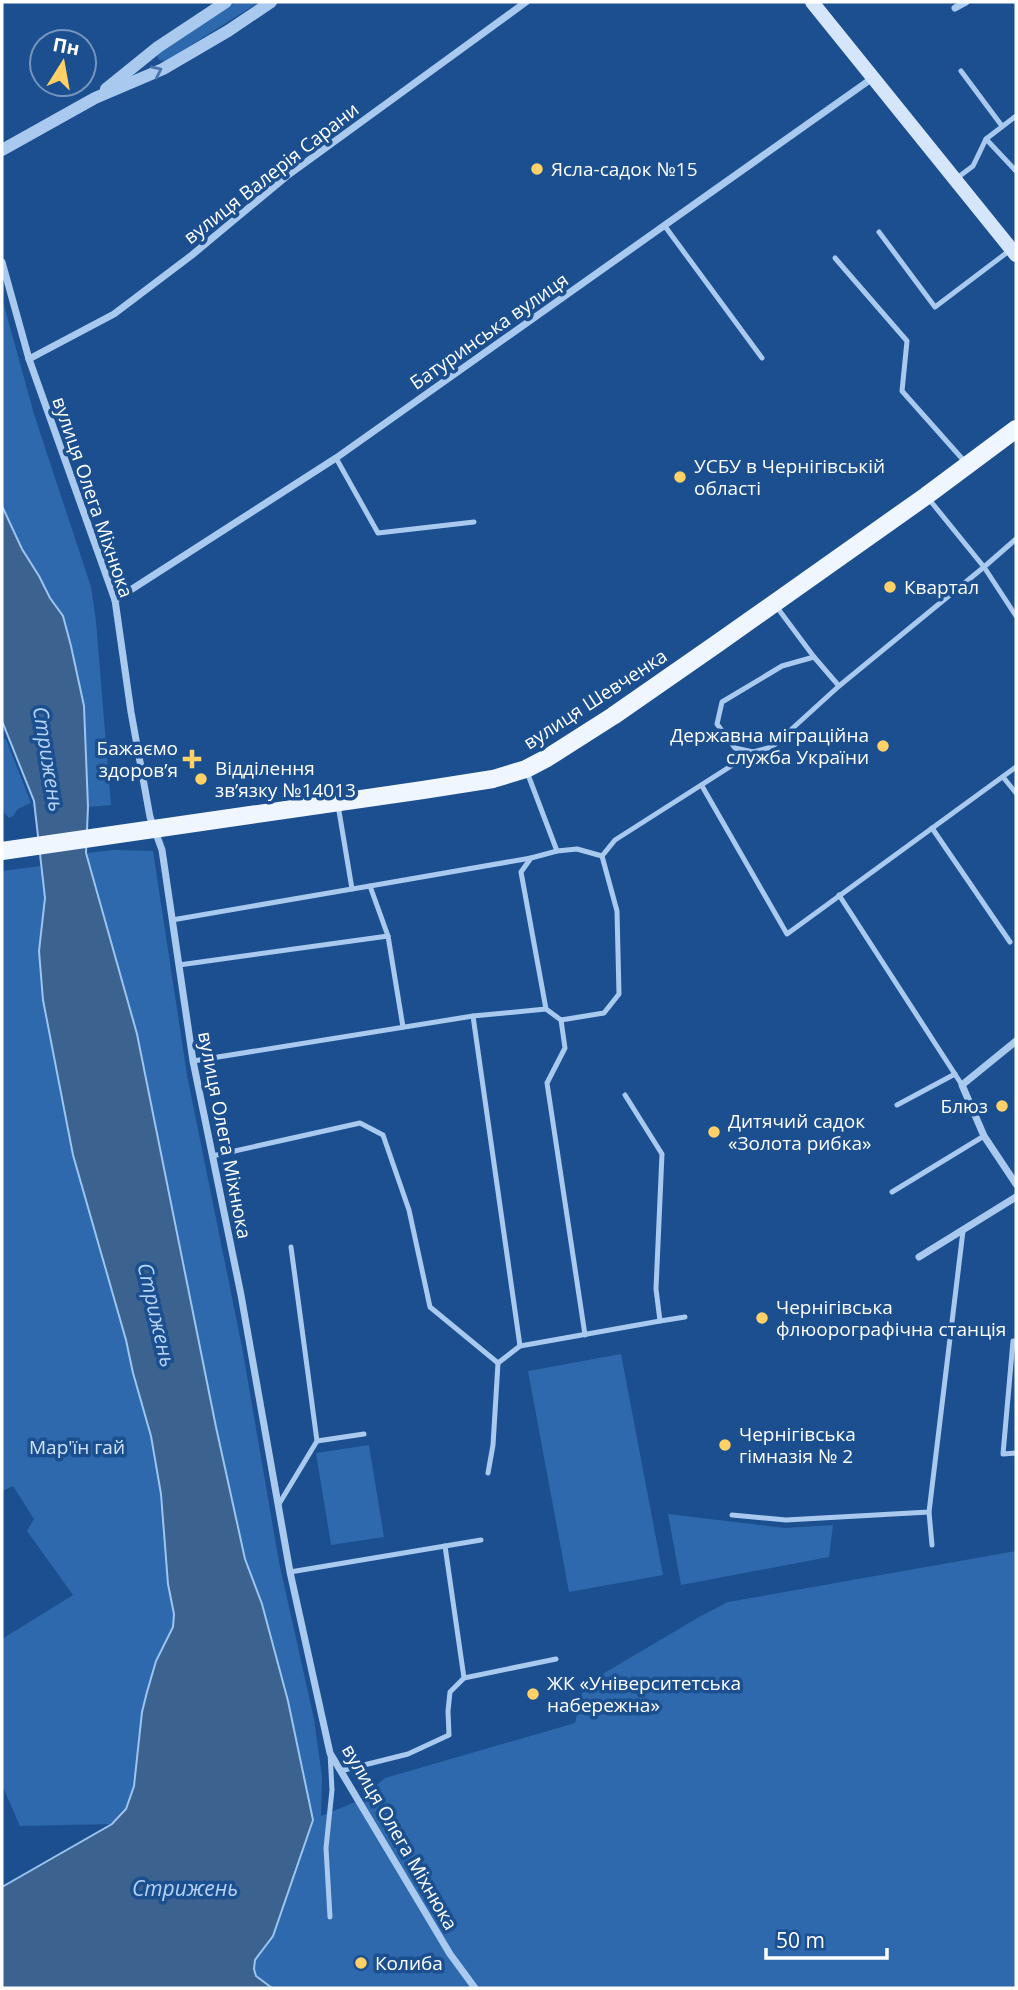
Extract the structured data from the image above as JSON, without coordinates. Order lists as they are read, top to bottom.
{
  "streets": {
    "main road": ["вулиця Шевченка"],
    "street": ["вулиця Валерія Сарани", "Батуринська вулиця", "вулиця Олега Міхнюка"]
  },
  "crossings": [
    ["вулиця Валерія Сарани", "вулиця Олега Міхнюка"],
    ["Батуринська вулиця", "вулиця Олега Міхнюка"],
    ["вулиця Олега Міхнюка", "вулиця Шевченка"]
  ],
  "water": ["Стрижень"],
  "parks": ["Мар'їн гай"],
  "places": {
    "other": [
      "Ясла-садок №15",
      "УСБУ в Чернігівській області",
      "Квартал",
      "Державна міграційна служба України",
      "Відділення зв’язку №14013",
      "Блюз",
      "Дитячий садок «Золота рибка»",
      "Чернігівська флюорографічна станція",
      "Чернігівська гімназія № 2",
      "ЖК «Університетська набережна»",
      "Колиба"
    ],
    "health": ["Бажаємо здоров’я"]
  },
  "scale_bar": "50 m",
  "north": "top"
}
